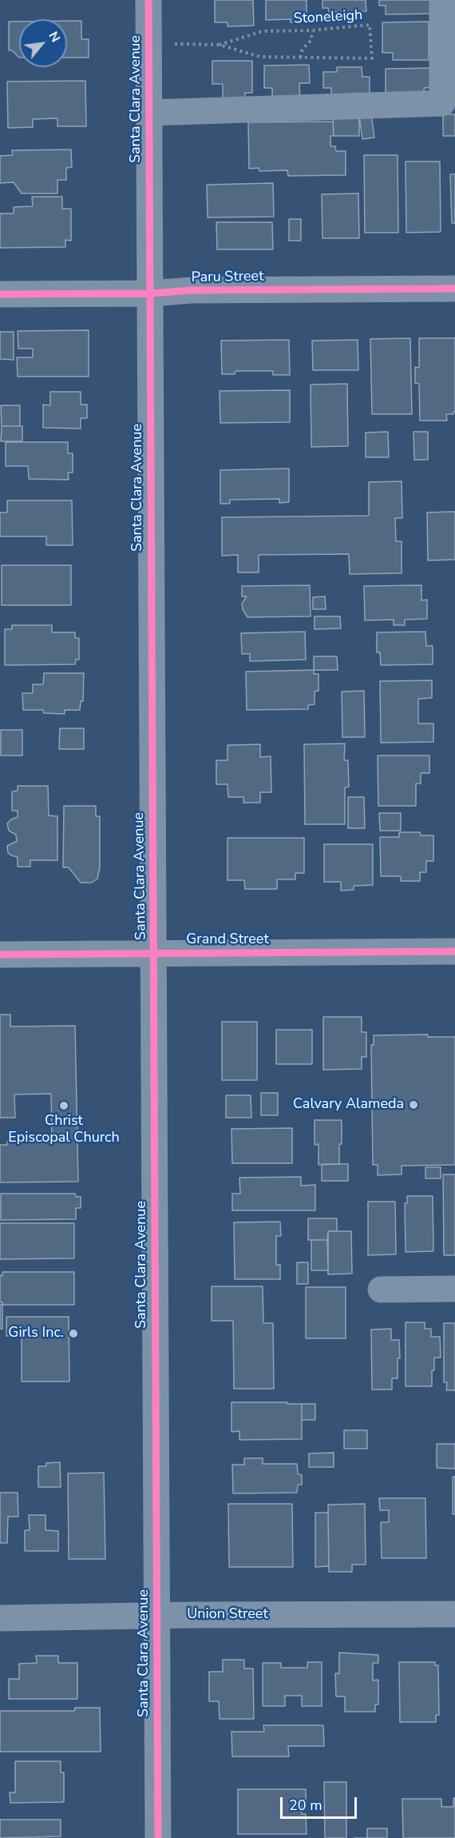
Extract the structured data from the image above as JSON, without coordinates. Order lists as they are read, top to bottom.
{
  "streets": {
    "street": [
      "Santa Clara Avenue",
      "Paru Street",
      "Grand Street",
      "Union Street"
    ],
    "path": ["Stoneleigh"]
  },
  "crossings": [
    ["Stoneleigh", "Santa Clara Avenue"],
    ["Santa Clara Avenue", "Paru Street"],
    ["Santa Clara Avenue", "Grand Street"],
    ["Santa Clara Avenue", "Union Street"]
  ],
  "places": ["Calvary Alameda", "Christ Episcopal Church", "Girls Inc."],
  "scale_bar": "20 m",
  "north": "top right"
}
